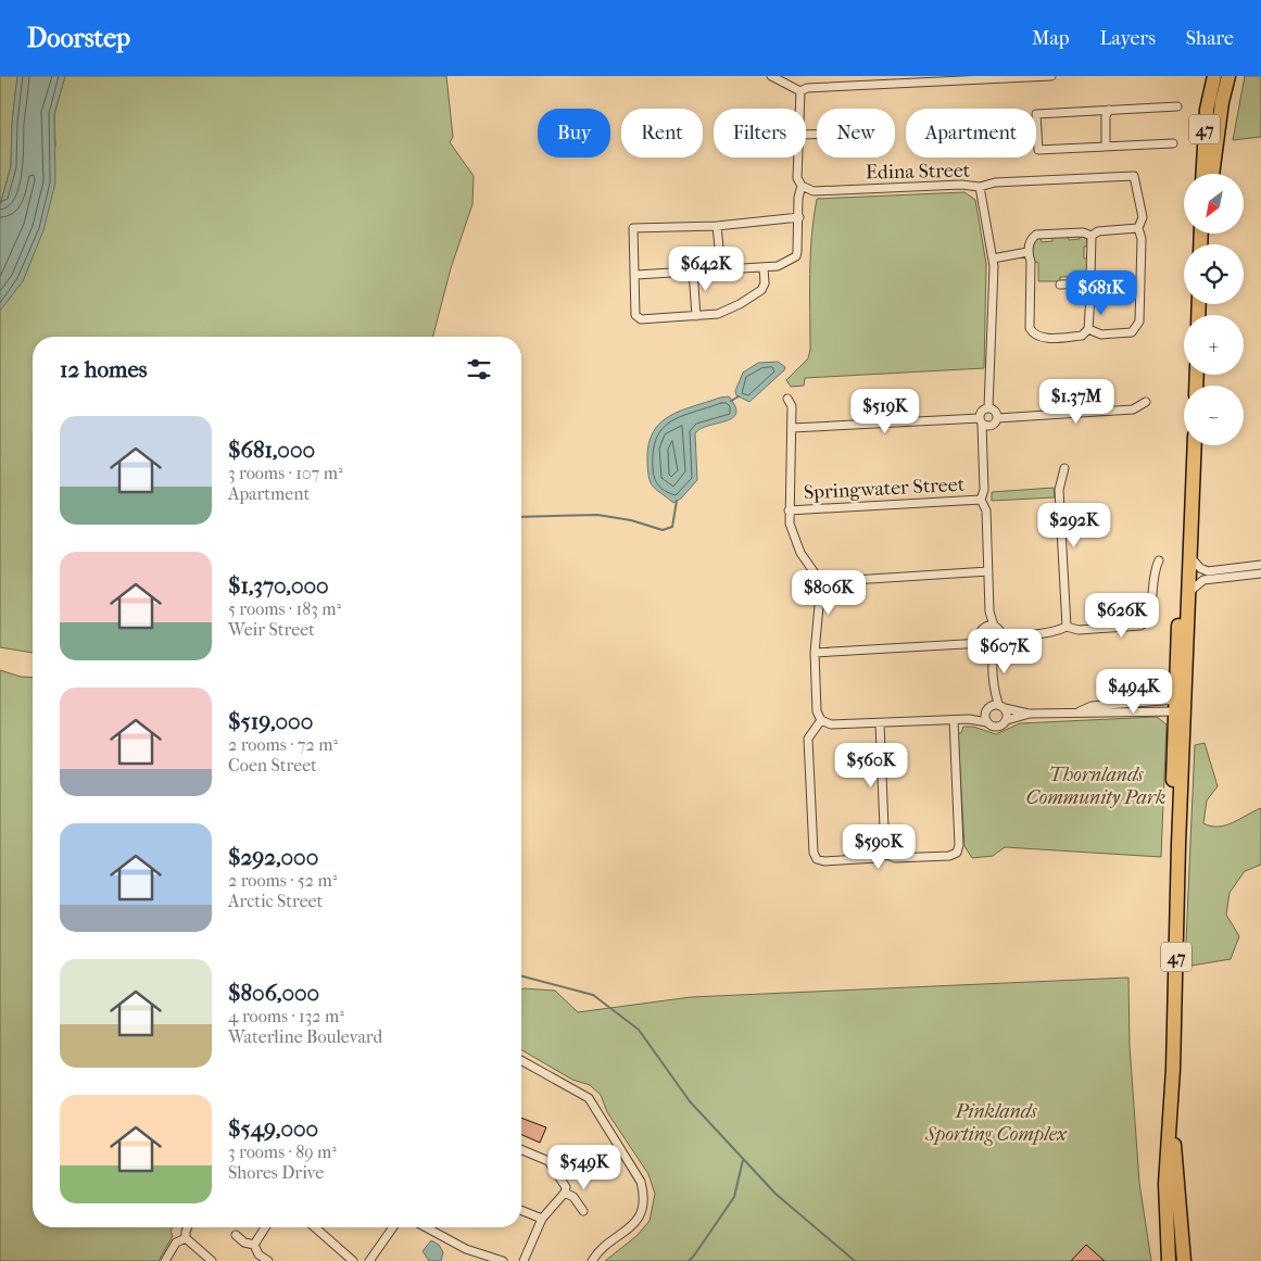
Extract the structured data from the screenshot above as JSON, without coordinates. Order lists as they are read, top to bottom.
{
  "streets": {
    "highway": ["47"],
    "street": ["Edina Street", "Springwater Street"]
  },
  "parks": ["Thornlands Community Park", "Pinklands Sporting Complex"],
  "north": "bottom left",
  "page": {
    "header": "Doorstep",
    "nav": ["Map", "Layers", "Share"],
    "chip": [
      "Buy",
      "Rent",
      "Filters",
      "New",
      "Apartment"
    ],
    "map_buttons": ["+", "−"],
    "price": [
      "$642K",
      "$681K",
      "$1.37M",
      "$519K",
      "$292K",
      "$806K",
      "$626K",
      "$607K",
      "$494K",
      "$560K",
      "$590K",
      "$549K"
    ],
    "heading": "12 homes",
    "list": [
      {
        "name": "$681,000",
        "note": "3 rooms · 107 m² · Apartment"
      },
      {
        "name": "$1,370,000",
        "note": "5 rooms · 183 m² · Weir Street"
      },
      {
        "name": "$519,000",
        "note": "2 rooms · 72 m² · Coen Street"
      },
      {
        "name": "$292,000",
        "note": "2 rooms · 52 m² · Arctic Street"
      },
      {
        "name": "$806,000",
        "note": "4 rooms · 132 m² · Waterline Boulevard"
      },
      {
        "name": "$549,000",
        "note": "3 rooms · 89 m² · Shores Drive"
      }
    ]
  }
}
